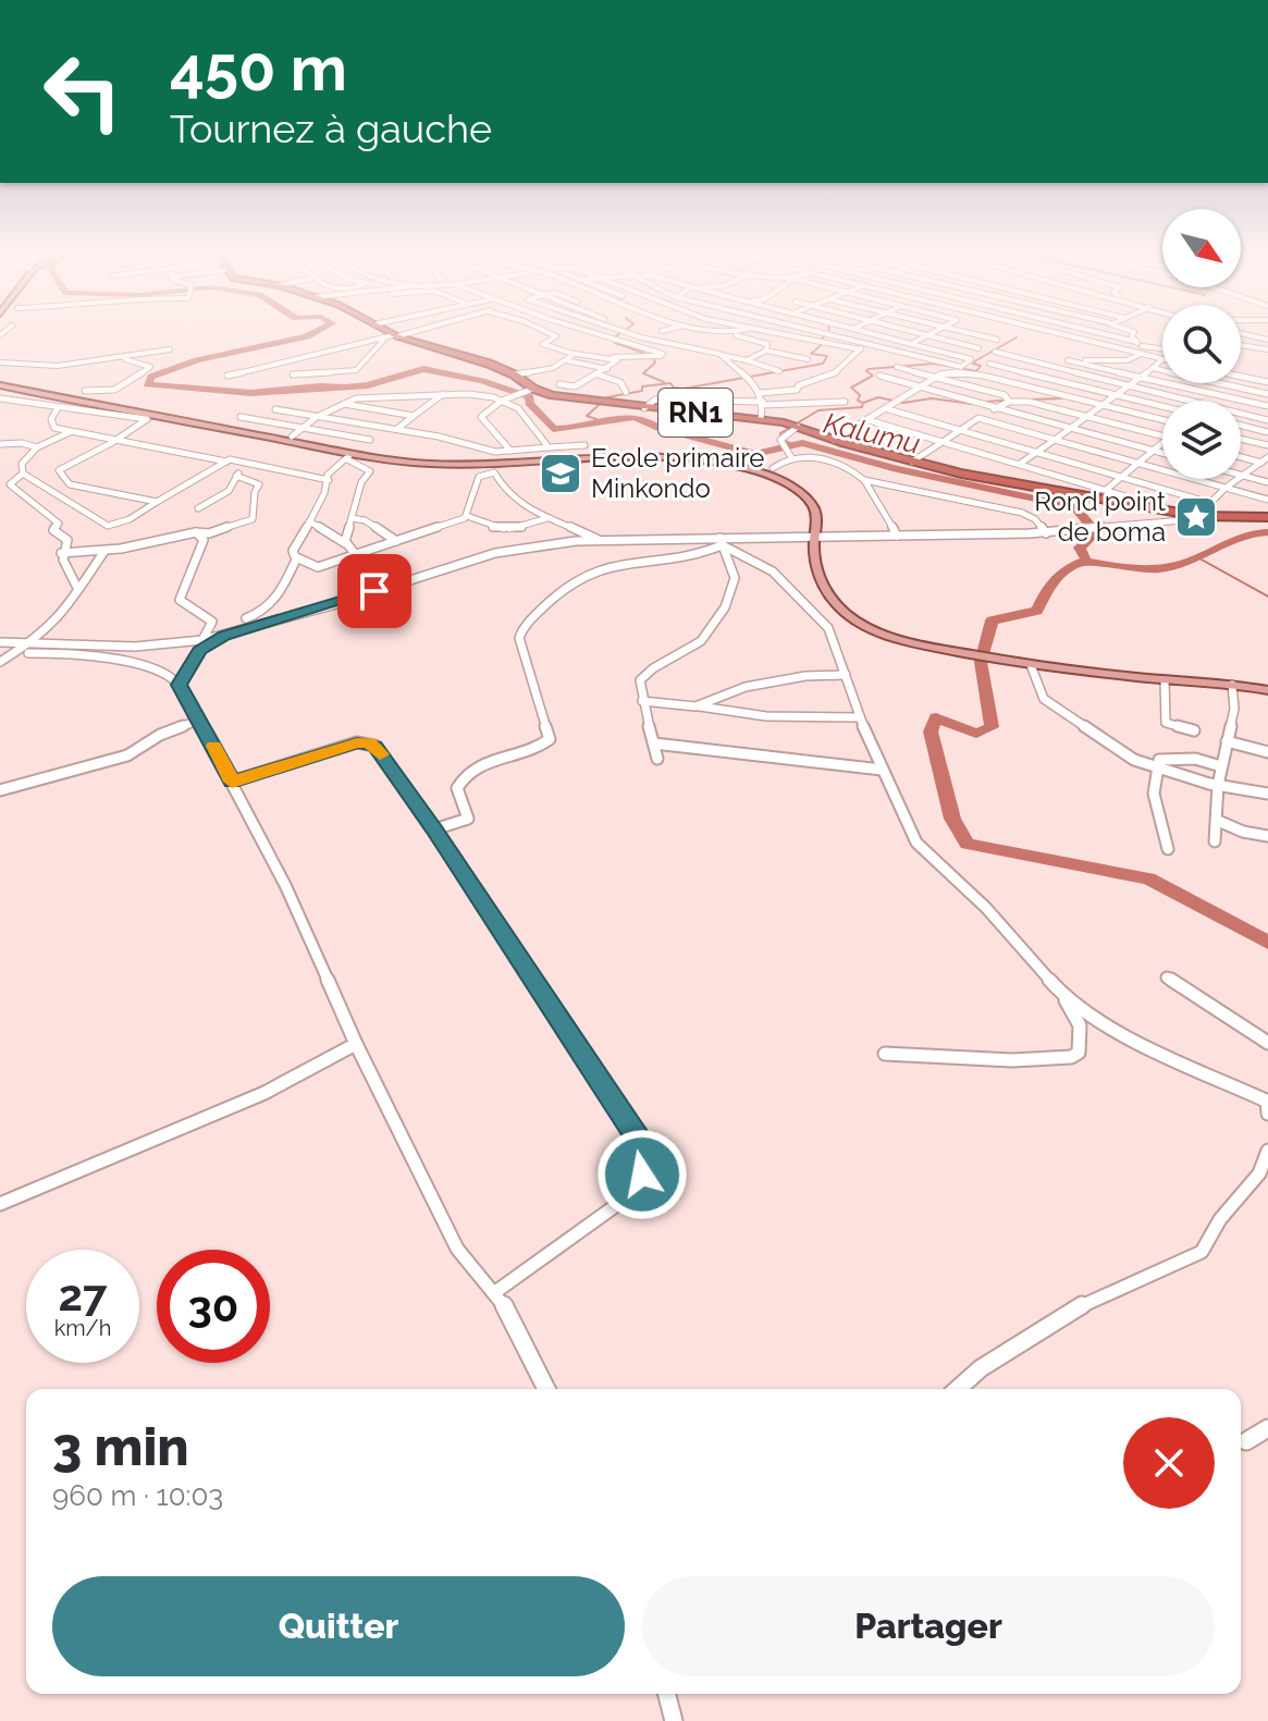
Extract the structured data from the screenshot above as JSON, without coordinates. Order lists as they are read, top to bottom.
{
  "streets": {
    "highway": ["RN1"]
  },
  "water": ["Kalumu"],
  "places": {
    "school or university": ["Ecole primaire Minkondo"],
    "place": ["Rond point de boma"]
  },
  "north": "bottom right",
  "page": {
    "turn": ["450 m", "Tournez à gauche"],
    "speed": "27 km/h",
    "limit": "30",
    "heading": ["3 min", "960 m · 10:03"],
    "buttons": ["Quitter", "Partager"]
  }
}
